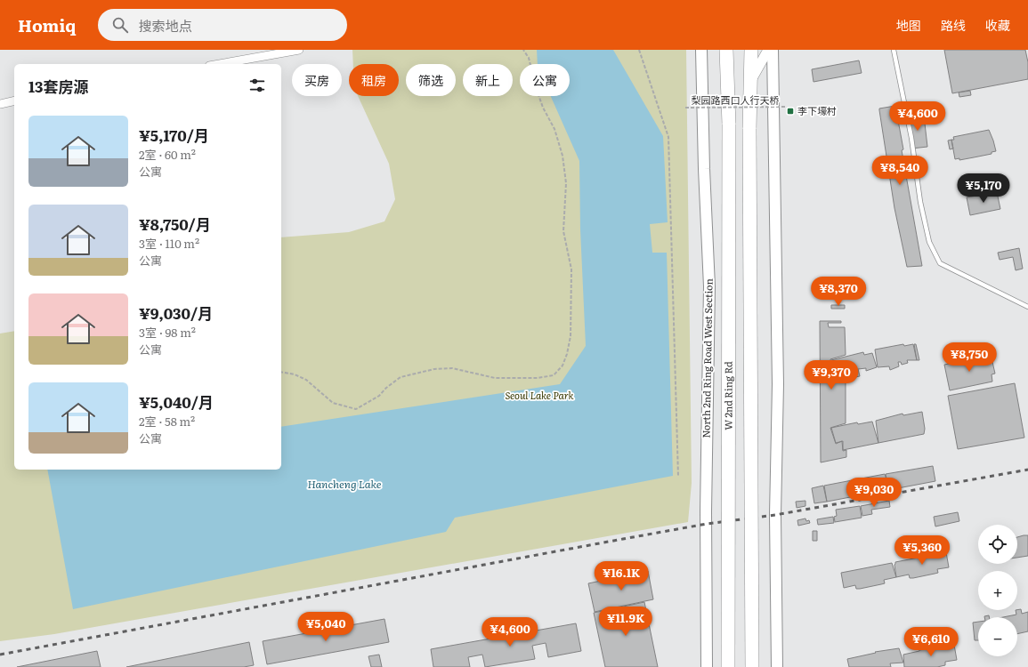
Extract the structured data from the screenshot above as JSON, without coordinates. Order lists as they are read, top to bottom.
{
  "streets": {
    "highway": ["W 2nd Ring Rd"],
    "main road": ["North 2nd Ring Road West Section"],
    "path": ["梨园路西口人行天桥"]
  },
  "water": ["Hancheng Lake"],
  "parks": ["Seoul Lake Park"],
  "places": {
    "transit": ["李下壕村"]
  },
  "page": {
    "header": "Homiq",
    "search": "搜索地点",
    "nav": ["地图", "路线", "收藏"],
    "chip": [
      "买房",
      "租房",
      "筛选",
      "新上",
      "公寓"
    ],
    "heading": "13套房源",
    "price": [
      "¥4,600",
      "¥8,540",
      "¥5,170",
      "¥8,370",
      "¥8,750",
      "¥9,370",
      "¥9,030",
      "¥5,360",
      "¥16.1K",
      "¥11.9K",
      "¥5,040",
      "¥4,600",
      "¥6,610"
    ],
    "list": [
      {
        "name": "¥5,170/月",
        "note": "2室 · 60 m² · 公寓"
      },
      {
        "name": "¥8,750/月",
        "note": "3室 · 110 m² · 公寓"
      },
      {
        "name": "¥9,030/月",
        "note": "3室 · 98 m² · 公寓"
      },
      {
        "name": "¥5,040/月",
        "note": "2室 · 58 m² · 公寓"
      }
    ],
    "map_buttons": ["+", "−"]
  }
}
